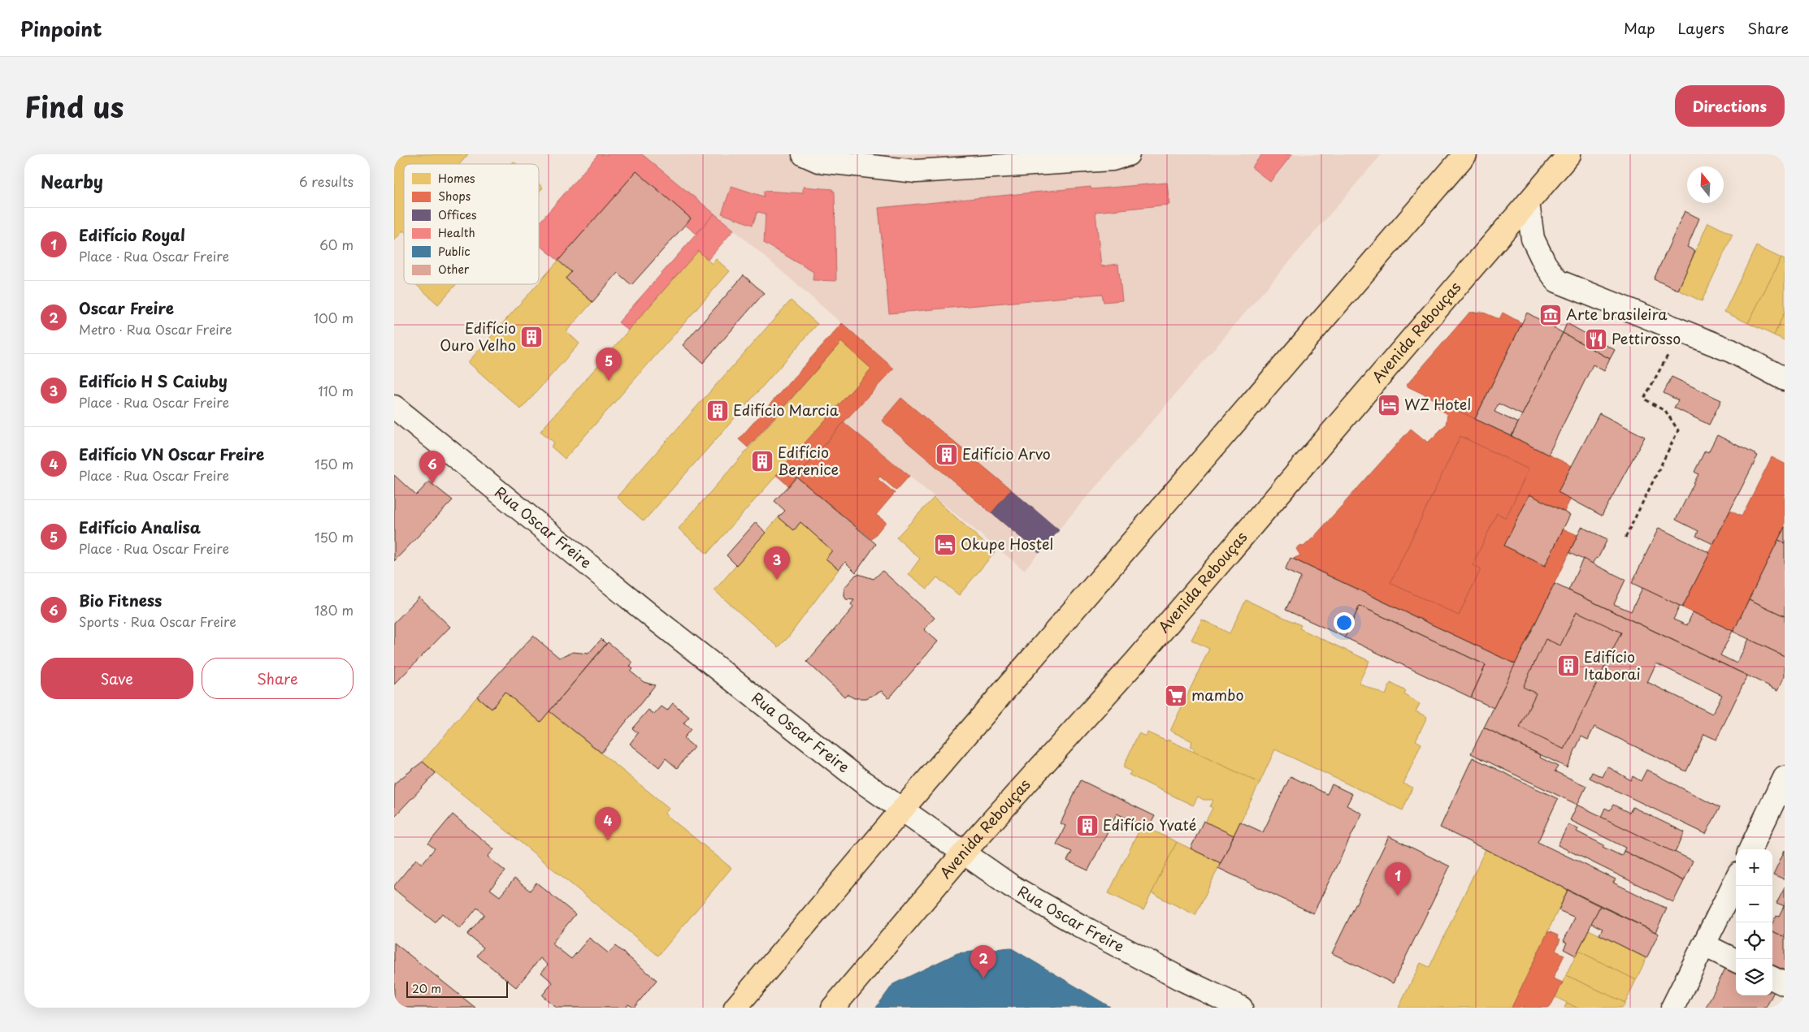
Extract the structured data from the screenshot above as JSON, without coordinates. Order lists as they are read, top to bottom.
{
  "streets": {
    "main road": ["Avenida Rebouças"],
    "street": ["Rua Oscar Freire"]
  },
  "crossings": [
    ["Avenida Rebouças", "Rua Oscar Freire"]
  ],
  "places": {
    "museum": ["Arte brasileira"],
    "building": [
      "Edifício Ouro Velho",
      "Edifício Marcia",
      "Edifício Arvo",
      "Edifício Berenice",
      "Edifício Itaborai",
      "Edifício Yvaté"
    ],
    "restaurant": ["Pettirosso"],
    "hotel": ["WZ Hotel", "Okupe Hostel"],
    "supermarket": ["mambo"]
  },
  "legend": [
    "Homes",
    "Shops",
    "Offices",
    "Health",
    "Public",
    "Other"
  ],
  "scale_bar": "20 m",
  "north": "top",
  "page": {
    "header": "Pinpoint",
    "nav": ["Map", "Layers", "Share"],
    "title": "Find us",
    "buttons": [
      "Directions",
      ["Save", "Share"]
    ],
    "heading": ["Nearby", "6 results"],
    "list": [
      {
        "mark": "1",
        "name": "Edifício Royal",
        "note": "Place · Rua Oscar Freire",
        "value": "60 m"
      },
      {
        "mark": "2",
        "name": "Oscar Freire",
        "note": "Metro · Rua Oscar Freire",
        "value": "100 m"
      },
      {
        "mark": "3",
        "name": "Edifício H S Caiuby",
        "note": "Place · Rua Oscar Freire",
        "value": "110 m"
      },
      {
        "mark": "4",
        "name": "Edifício VN Oscar Freire",
        "note": "Place · Rua Oscar Freire",
        "value": "150 m"
      },
      {
        "mark": "5",
        "name": "Edifício Analisa",
        "note": "Place · Rua Oscar Freire",
        "value": "150 m"
      },
      {
        "mark": "6",
        "name": "Bio Fitness",
        "note": "Sports · Rua Oscar Freire",
        "value": "180 m"
      }
    ],
    "pins": [
      "5",
      "6",
      "3",
      "4",
      "1",
      "2"
    ],
    "map_buttons": ["+", "−"],
    "scale": "20 m"
  }
}
